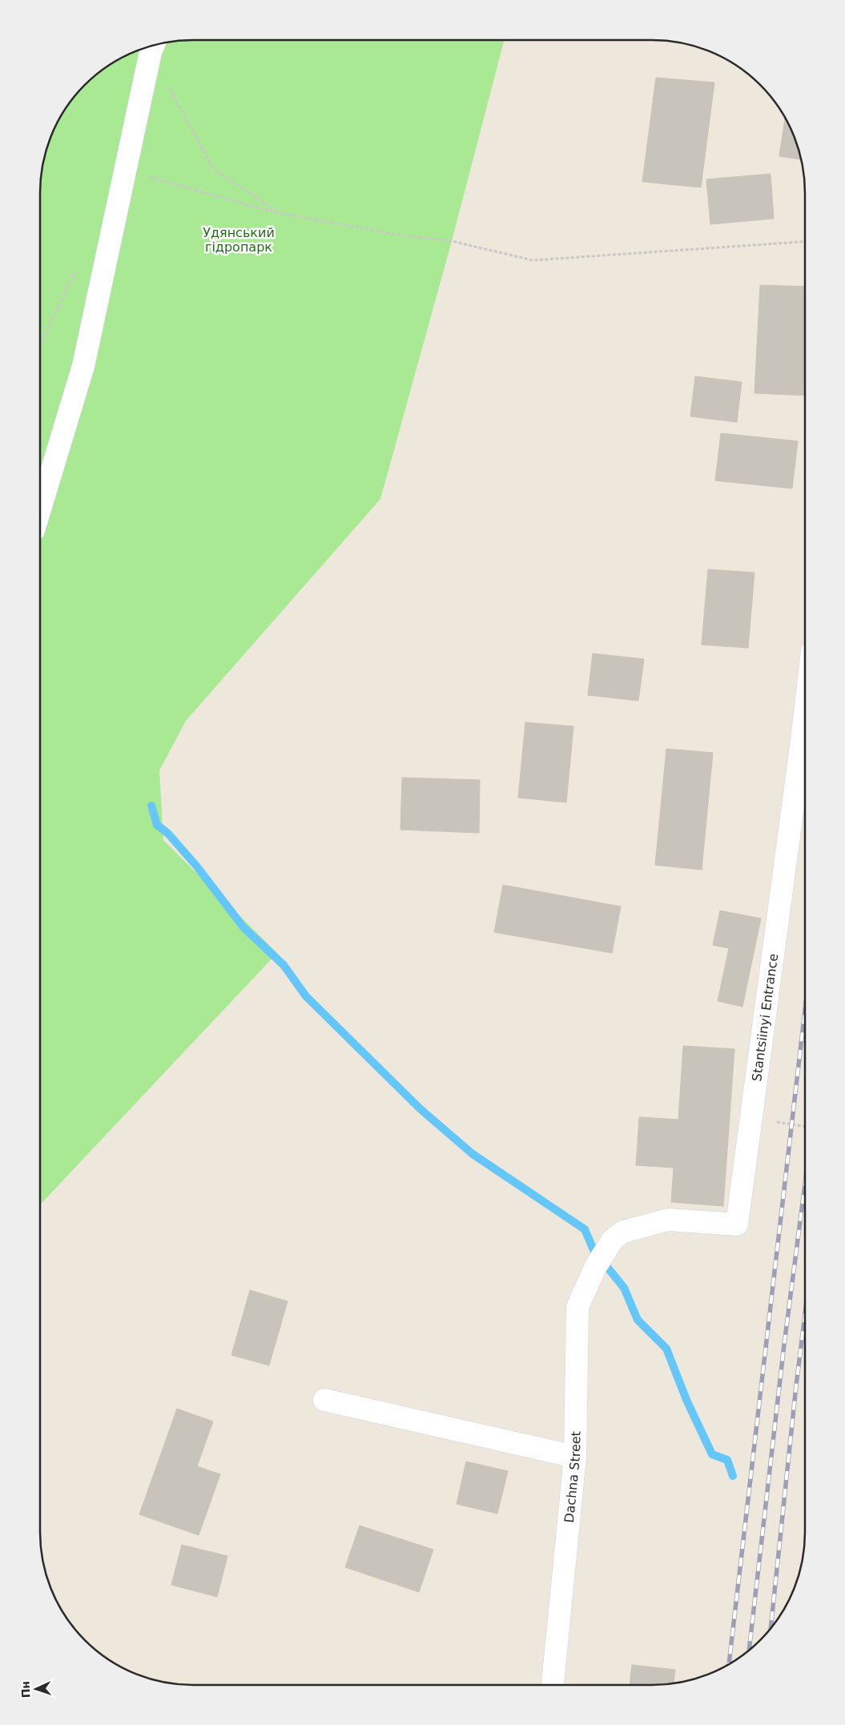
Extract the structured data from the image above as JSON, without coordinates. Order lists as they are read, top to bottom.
{
  "streets": {
    "street": ["Stantsiinyi Entrance", "Dachna Street"]
  },
  "crossings": [
    ["Stantsiinyi Entrance", "Dachna Street"]
  ],
  "parks": ["Удянський гідропарк"],
  "north": "left"
}
